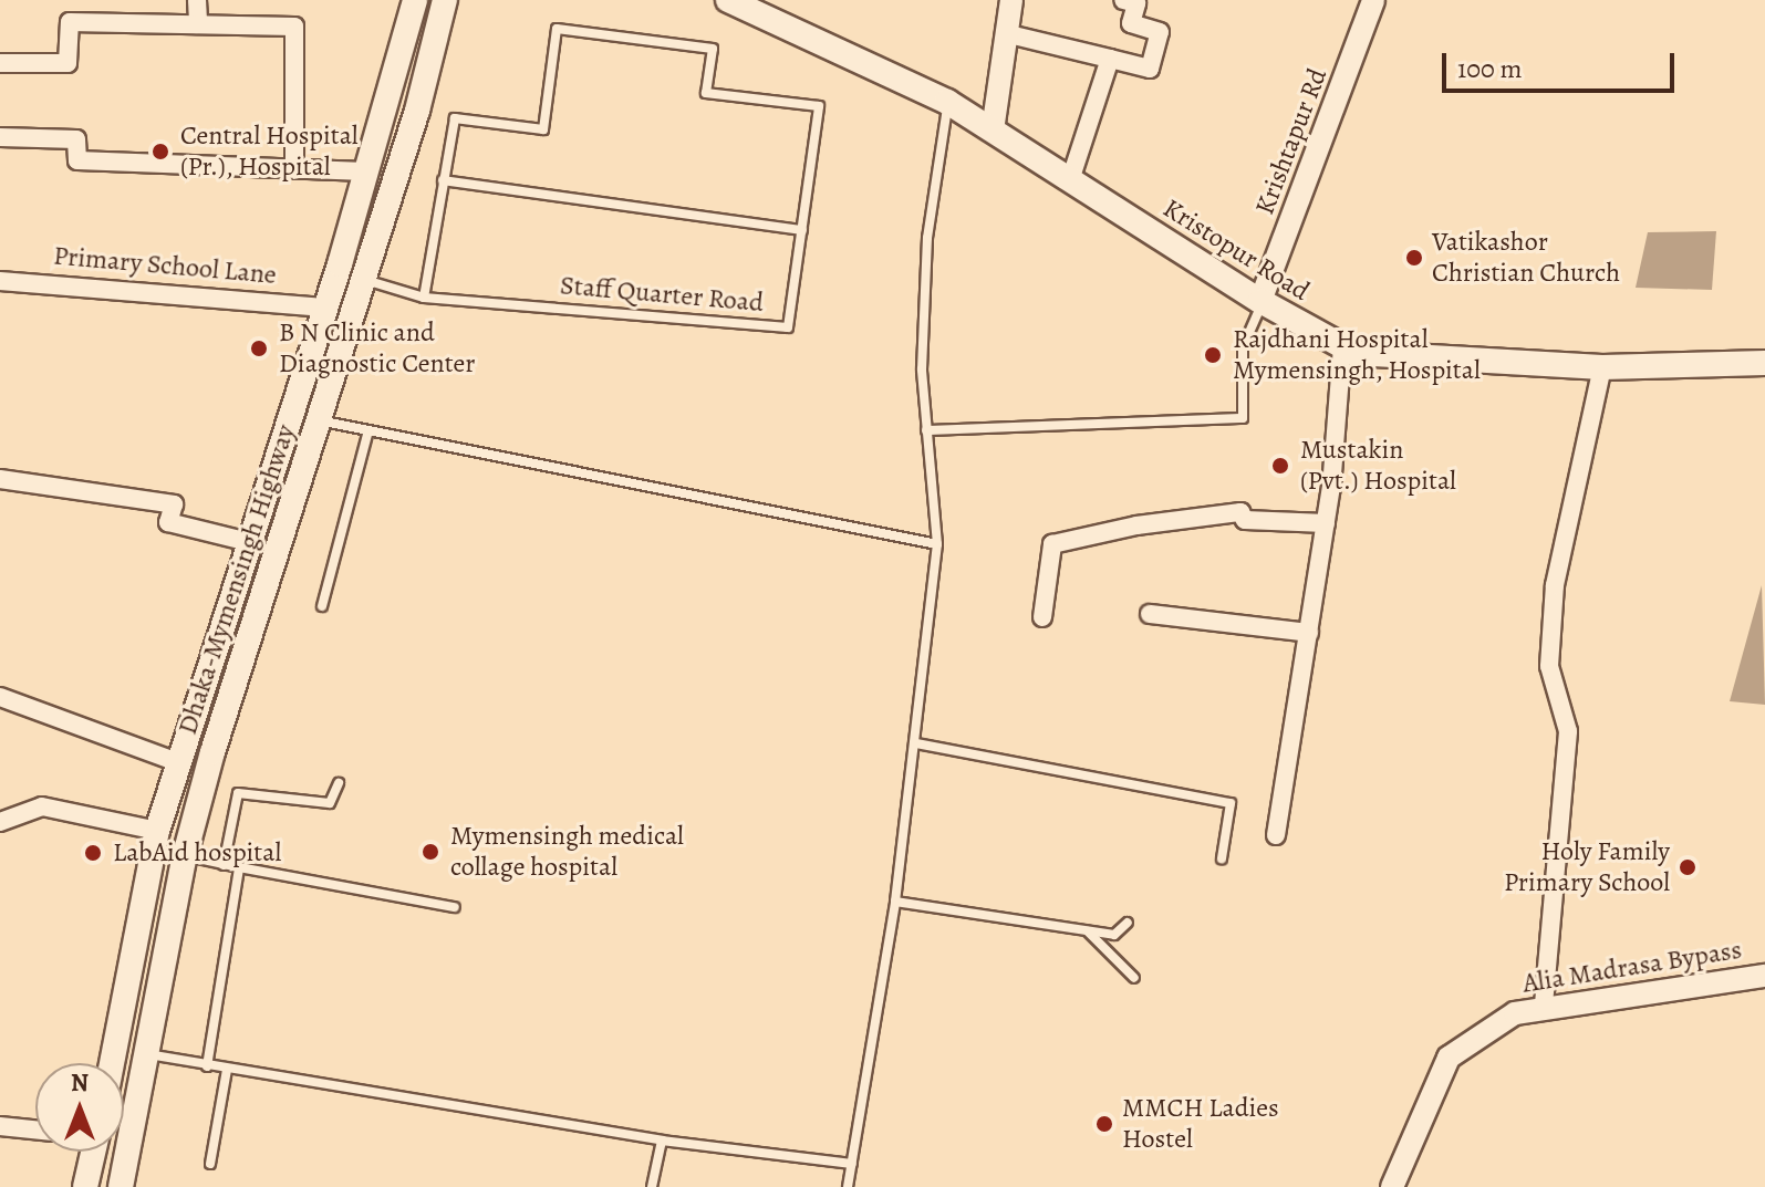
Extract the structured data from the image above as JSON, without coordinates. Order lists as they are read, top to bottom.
{
  "streets": {
    "main road": ["Kristopur Road", "Dhaka-Mymensingh Highway"],
    "street": ["Krishtapur Rd", "Primary School Lane", "Alia Madrasa Bypass"],
    "lane": ["Staff Quarter Road"]
  },
  "crossings": [
    ["Krishtapur Rd", "Kristopur Road"],
    ["Primary School Lane", "Dhaka-Mymensingh Highway"],
    ["Staff Quarter Road", "Dhaka-Mymensingh Highway"]
  ],
  "places": [
    "Central Hospital (Pr.), Hospital",
    "Vatikashor Christian Church",
    "B N Clinic and Diagnostic Center",
    "Rajdhani Hospital Mymensingh, Hospital",
    "Mustakin (Pvt.) Hospital",
    "Mymensingh medical collage hospital",
    "LabAid hospital",
    "Holy Family Primary School",
    "MMCH Ladies Hostel"
  ],
  "scale_bar": "100 m",
  "north": "top"
}
